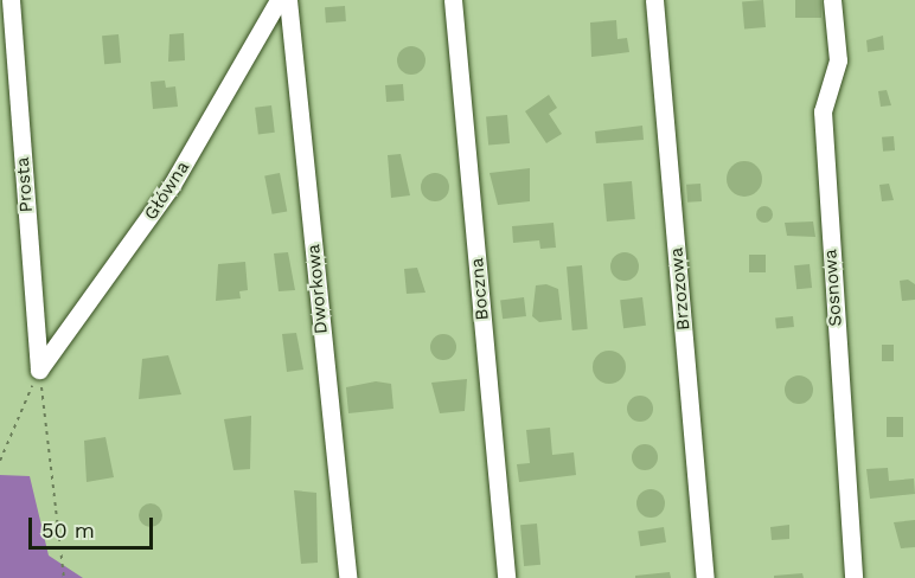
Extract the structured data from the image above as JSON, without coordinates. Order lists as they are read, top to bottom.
{
  "streets": {
    "street": [
      "Prosta",
      "Główna",
      "Sosnowa",
      "Dworkowa",
      "Boczna",
      "Brzozowa"
    ]
  },
  "crossings": [
    ["Prosta", "Główna"]
  ],
  "scale_bar": "50 m"
}
